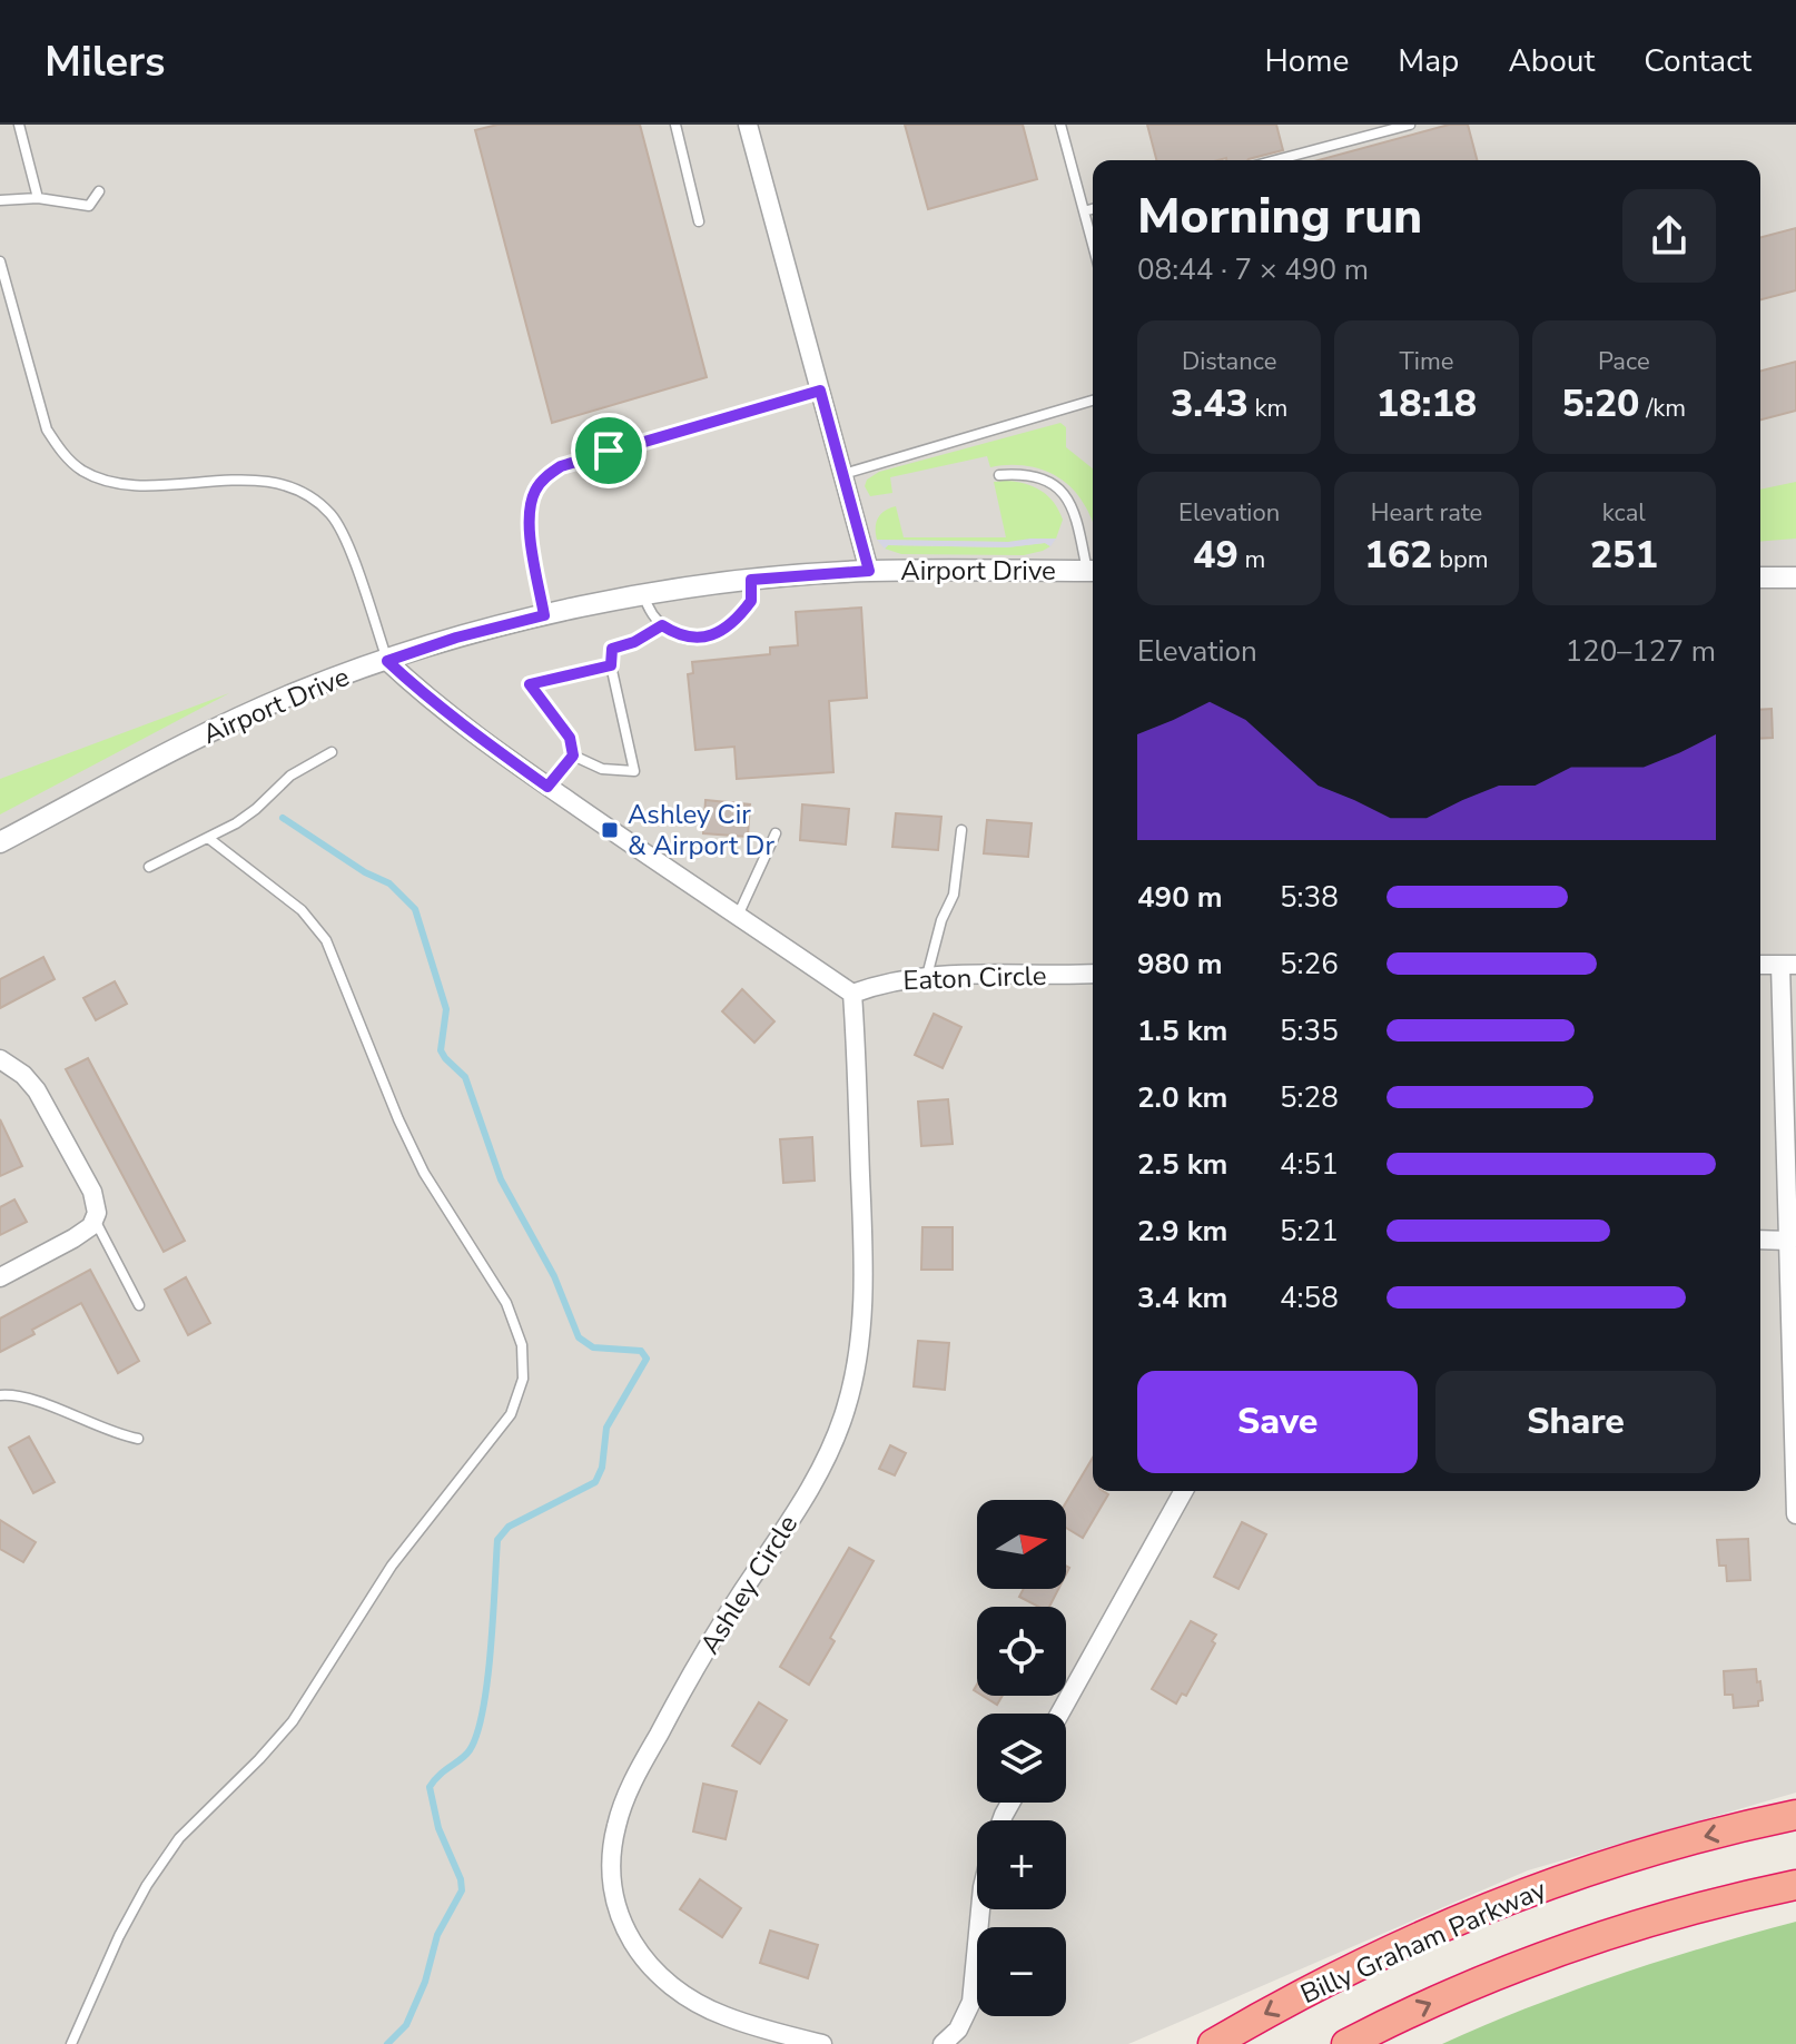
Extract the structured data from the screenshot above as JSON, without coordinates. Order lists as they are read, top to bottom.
{
  "streets": {
    "highway": ["Billy Graham Parkway"],
    "street": ["Airport Drive", "Eaton Circle", "Ashley Circle"]
  },
  "crossings": [
    ["Eaton Circle", "Ashley Circle"]
  ],
  "places": {
    "transit": ["Ashley Cir & Airport Dr"]
  },
  "north": "right",
  "page": {
    "header": "Milers",
    "nav": [
      "Home",
      "Map",
      "About",
      "Contact"
    ],
    "heading": ["Morning run", "08:44 · 7 × 490 m"],
    "stats": [
      ["Distance", "3.43 km"],
      ["Time", "18:18"],
      ["Pace", "5:20 /km"],
      ["Elevation", "49 m"],
      ["Heart rate", "162 bpm"],
      ["kcal", "251"]
    ],
    "chart": ["Elevation", "120–127 m"],
    "list": [
      {
        "name": "490 m",
        "note": "5:38"
      },
      {
        "name": "980 m",
        "note": "5:26"
      },
      {
        "name": "1.5 km",
        "note": "5:35"
      },
      {
        "name": "2.0 km",
        "note": "5:28"
      },
      {
        "name": "2.5 km",
        "note": "4:51"
      },
      {
        "name": "2.9 km",
        "note": "5:21"
      },
      {
        "name": "3.4 km",
        "note": "4:58"
      }
    ],
    "buttons": ["Save", "Share"],
    "map_buttons": ["+", "−"]
  }
}
